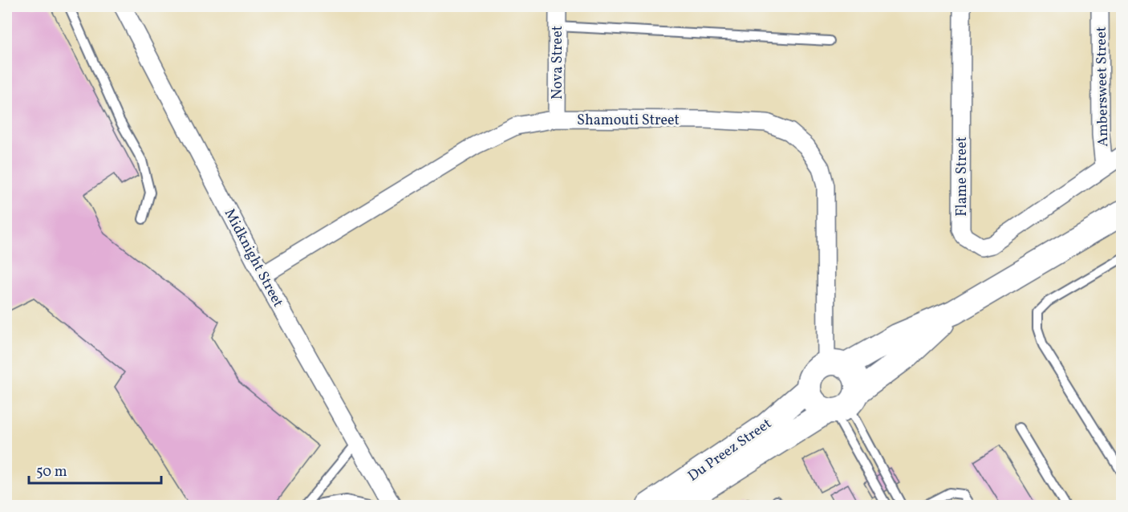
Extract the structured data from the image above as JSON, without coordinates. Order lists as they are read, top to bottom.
{
  "streets": {
    "street": [
      "Nova Street",
      "Ambersweet Street",
      "Shamouti Street",
      "Flame Street",
      "Midknight Street",
      "Du Preez Street"
    ]
  },
  "crossings": [
    ["Nova Street", "Shamouti Street"],
    ["Ambersweet Street", "Flame Street"],
    ["Shamouti Street", "Midknight Street"],
    ["Shamouti Street", "Du Preez Street"]
  ],
  "scale_bar": "50 m"
}
